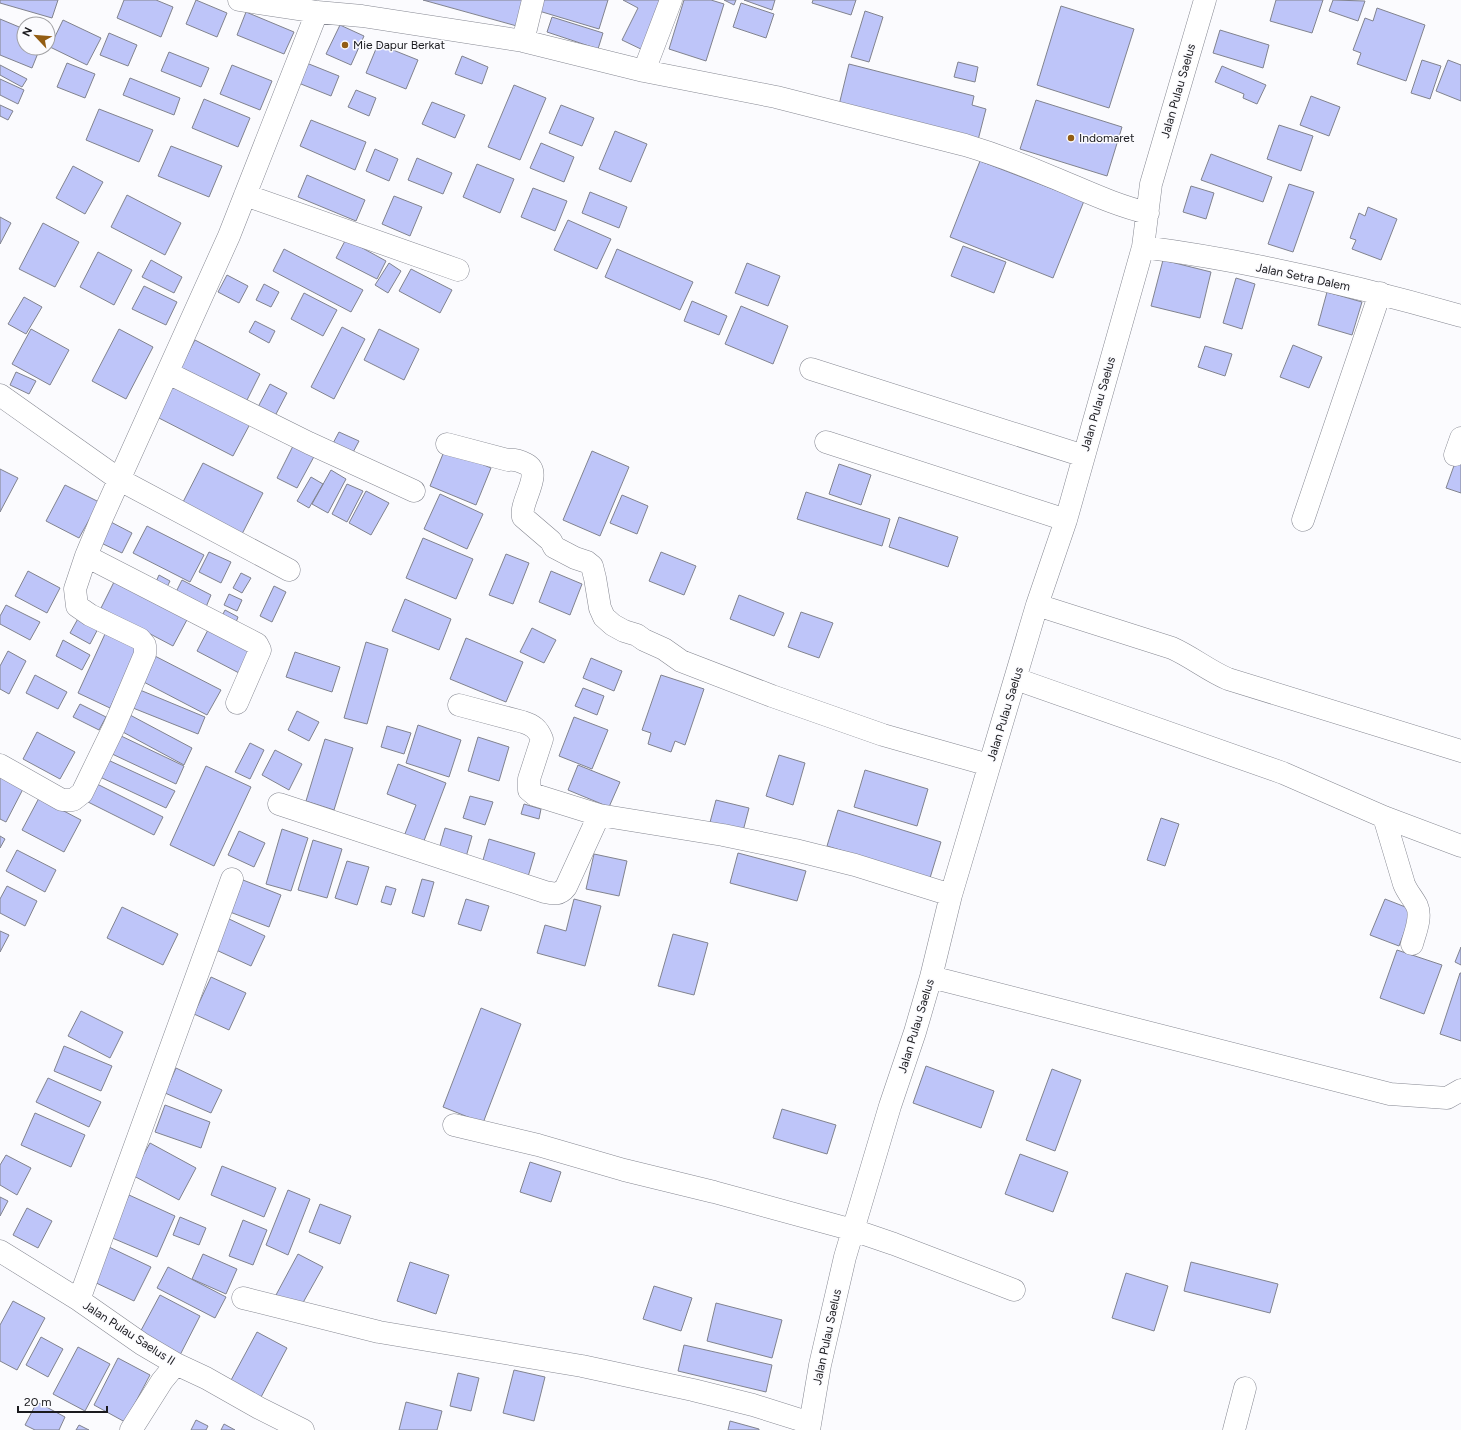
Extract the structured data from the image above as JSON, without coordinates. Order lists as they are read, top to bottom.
{
  "streets": {
    "street": ["Jalan Pulau Saelus", "Jalan Setra Dalem", "Jalan Pulau Saelus II"]
  },
  "crossings": [
    ["Jalan Pulau Saelus", "Jalan Setra Dalem"]
  ],
  "places": ["Mie Dapur Berkat", "Indomaret"],
  "scale_bar": "20 m",
  "north": "top left"
}
